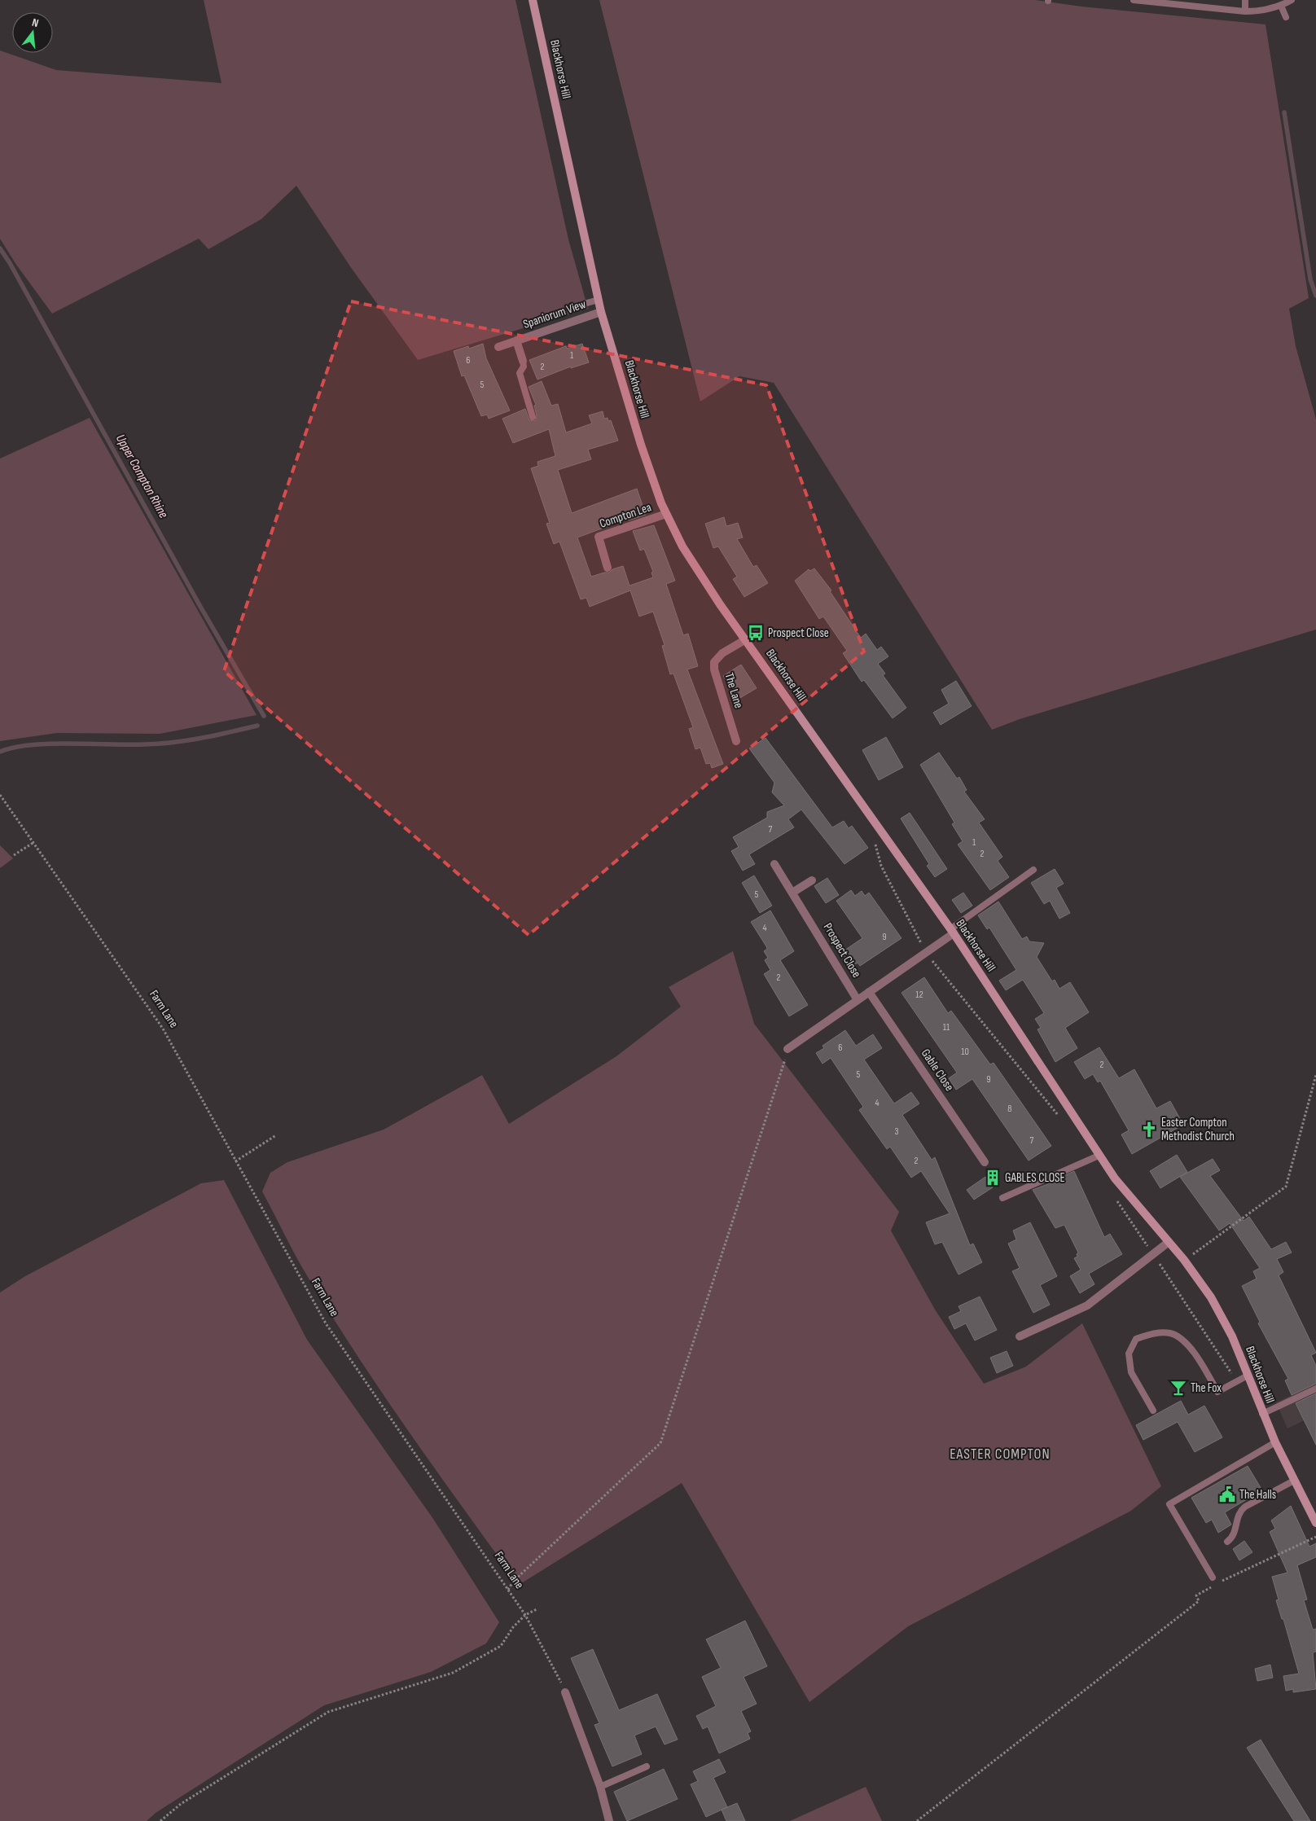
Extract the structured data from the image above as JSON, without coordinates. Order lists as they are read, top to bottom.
{
  "streets": {
    "main road": ["Blackhorse Hill"],
    "street": [
      "Spaniorum View",
      "Compton Lea",
      "The Lane",
      "Prospect Close",
      "Gable Close"
    ],
    "path": ["Farm Lane"]
  },
  "crossings": [
    ["Blackhorse Hill", "Spaniorum View"],
    ["Blackhorse Hill", "Compton Lea"],
    ["Blackhorse Hill", "The Lane"]
  ],
  "districts": ["EASTER COMPTON"],
  "water": ["Upper Compton Rhine"],
  "places": {
    "bus stop": ["Prospect Close"],
    "church": ["Easter Compton Methodist Church"],
    "building": ["GABLES CLOSE"],
    "bar": ["The Fox"],
    "public building": ["The Halls"]
  },
  "house_numbers": [
    "1",
    "6",
    "2",
    "5",
    "7",
    "1",
    "2",
    "5",
    "4",
    "9",
    "2",
    "12",
    "11",
    "6",
    "10",
    "2",
    "5",
    "9",
    "4",
    "8",
    "3",
    "7",
    "2"
  ],
  "north": "top"
}
